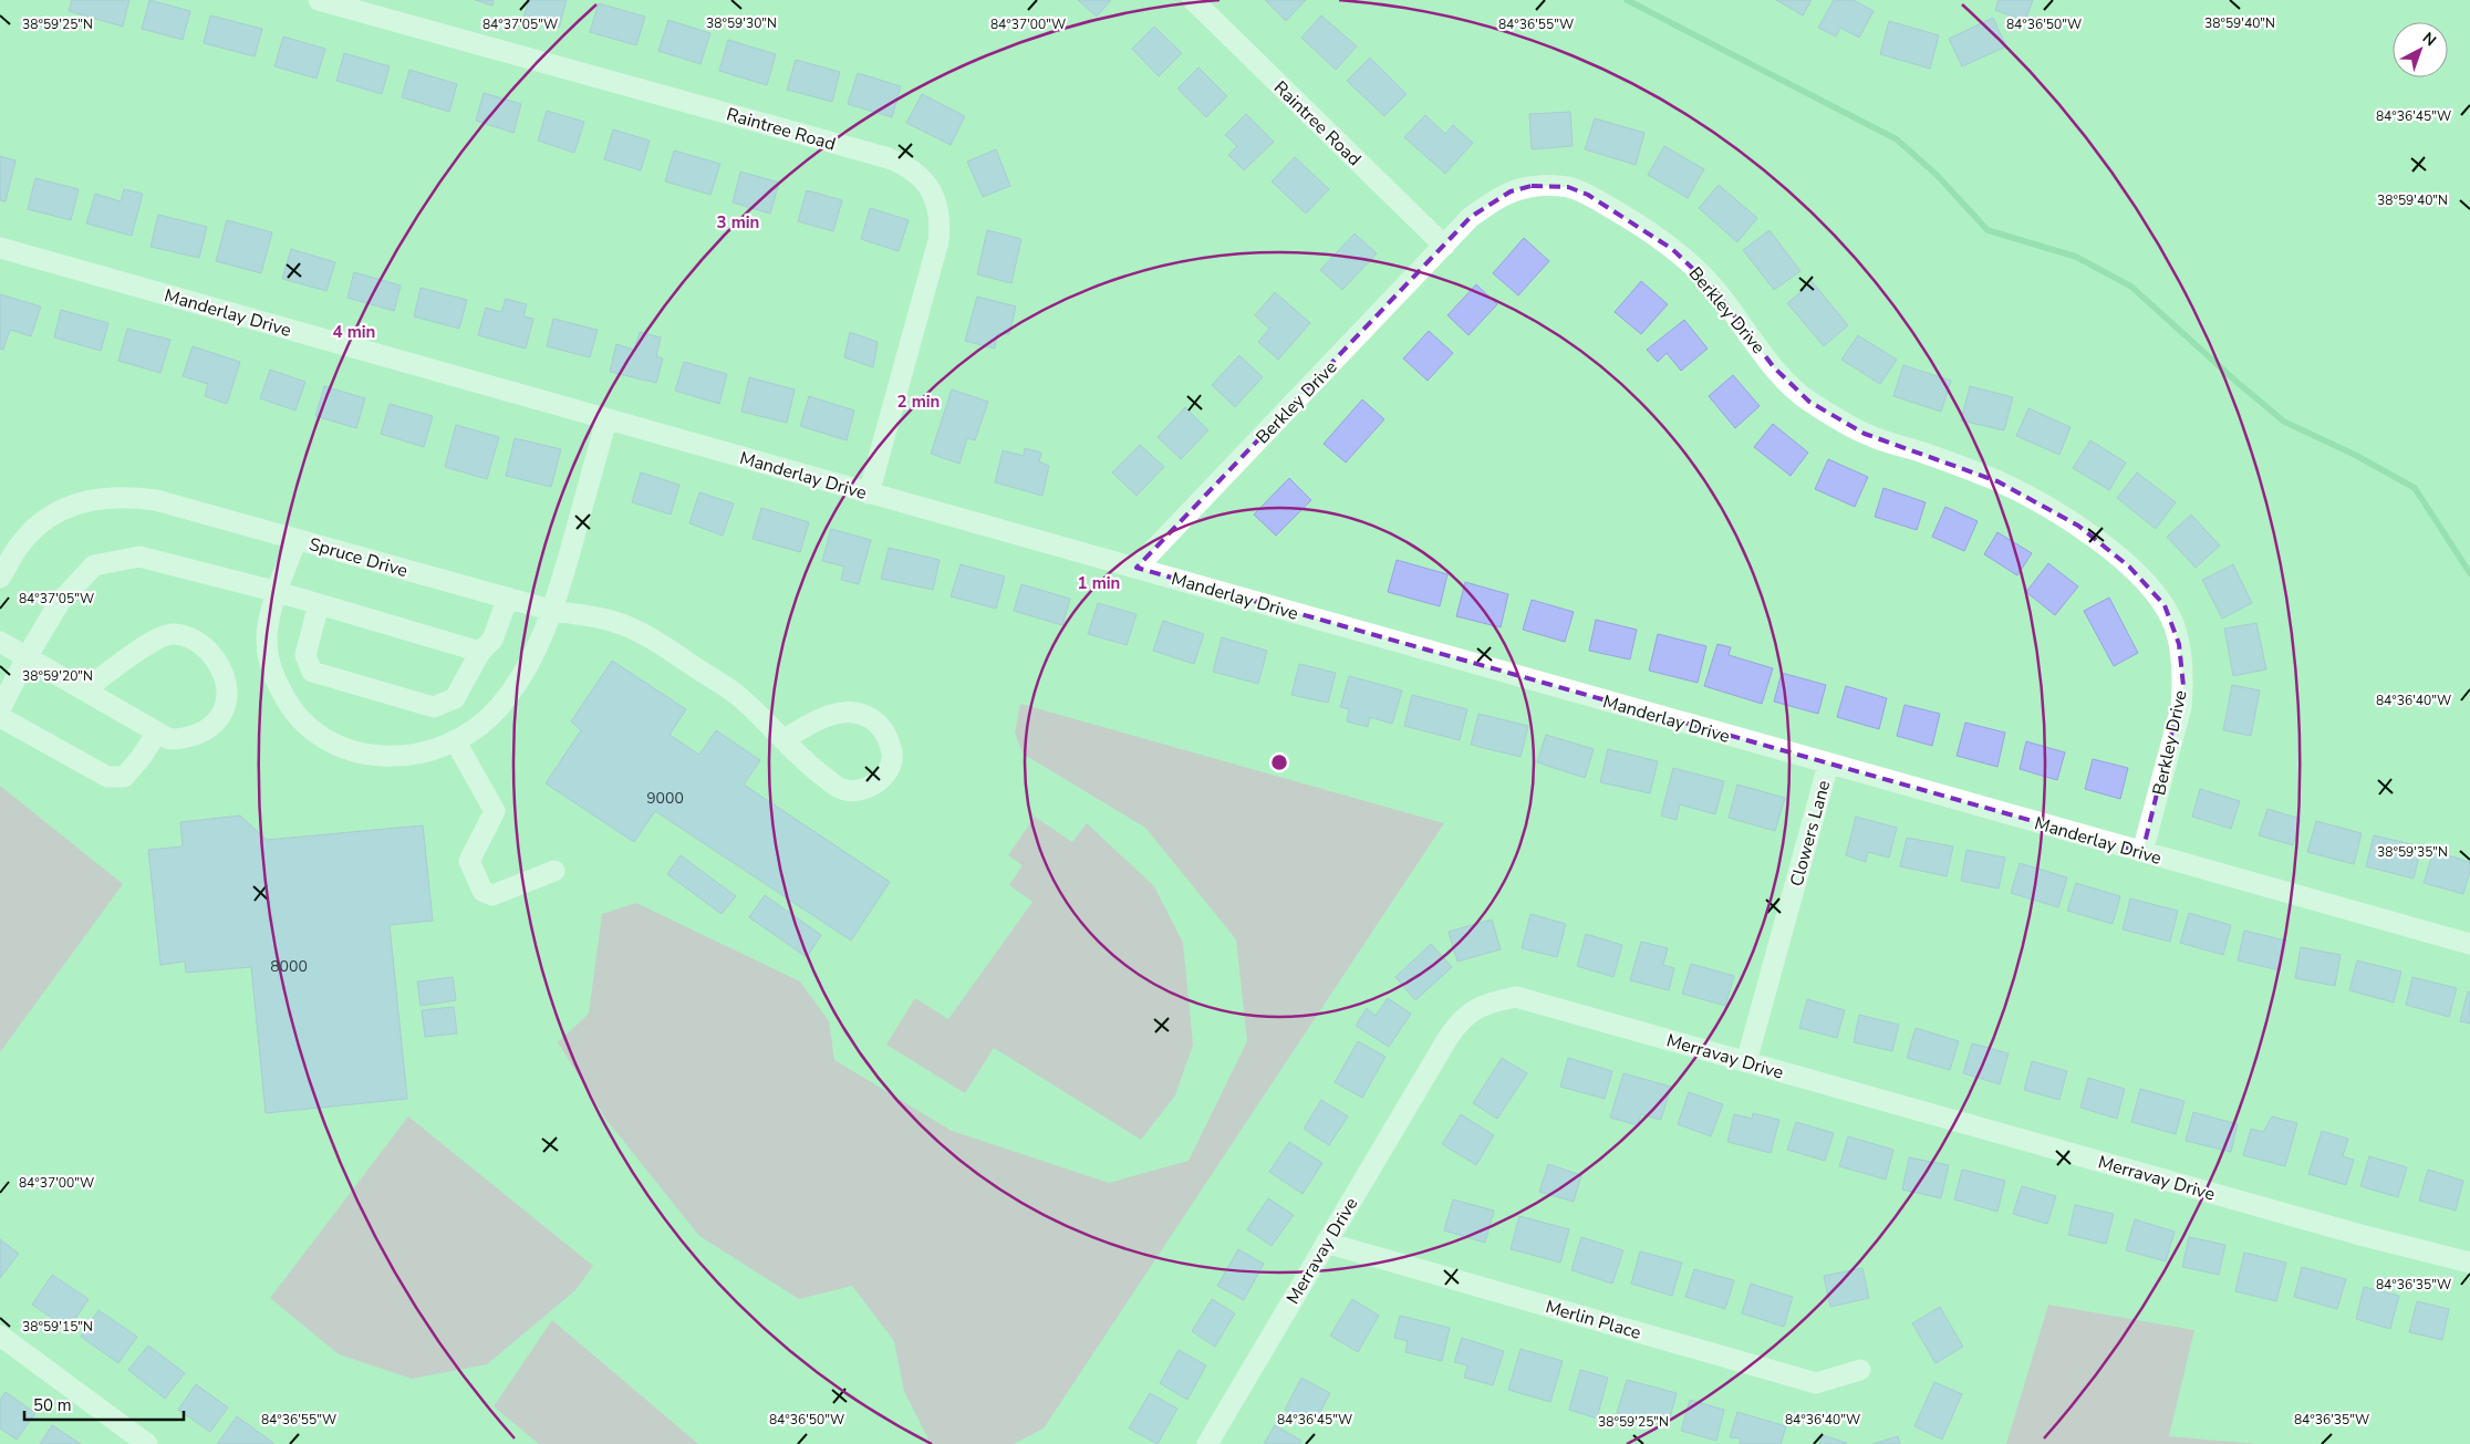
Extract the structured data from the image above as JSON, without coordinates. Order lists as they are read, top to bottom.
{
  "streets": {
    "street": [
      "Raintree Road",
      "Berkley Drive",
      "Manderlay Drive",
      "Spruce Drive",
      "Clowers Lane",
      "Merravay Drive",
      "Merlin Place"
    ]
  },
  "crossings": [
    ["Raintree Road", "Berkley Drive"],
    ["Raintree Road", "Manderlay Drive"],
    ["Berkley Drive", "Manderlay Drive"],
    ["Manderlay Drive", "Clowers Lane"],
    ["Clowers Lane", "Merravay Drive"],
    ["Merravay Drive", "Merlin Place"]
  ],
  "house_numbers": ["9000", "8000"],
  "scale_bar": "50 m",
  "north": "top right",
  "coordinates": [
    "38°59'30\"N",
    "38°59'40\"N",
    "84°37'05\"W",
    "84°36'55\"W",
    "84°36'50\"W",
    "84°37'00\"W",
    "38°59'25\"N",
    "84°36'45\"W",
    "38°59'20\"N",
    "84°36'40\"W",
    "38°59'35\"N",
    "84°36'35\"W",
    "38°59'15\"N"
  ],
  "rings": [
    "3 min",
    "4 min",
    "2 min",
    "1 min"
  ]
}
